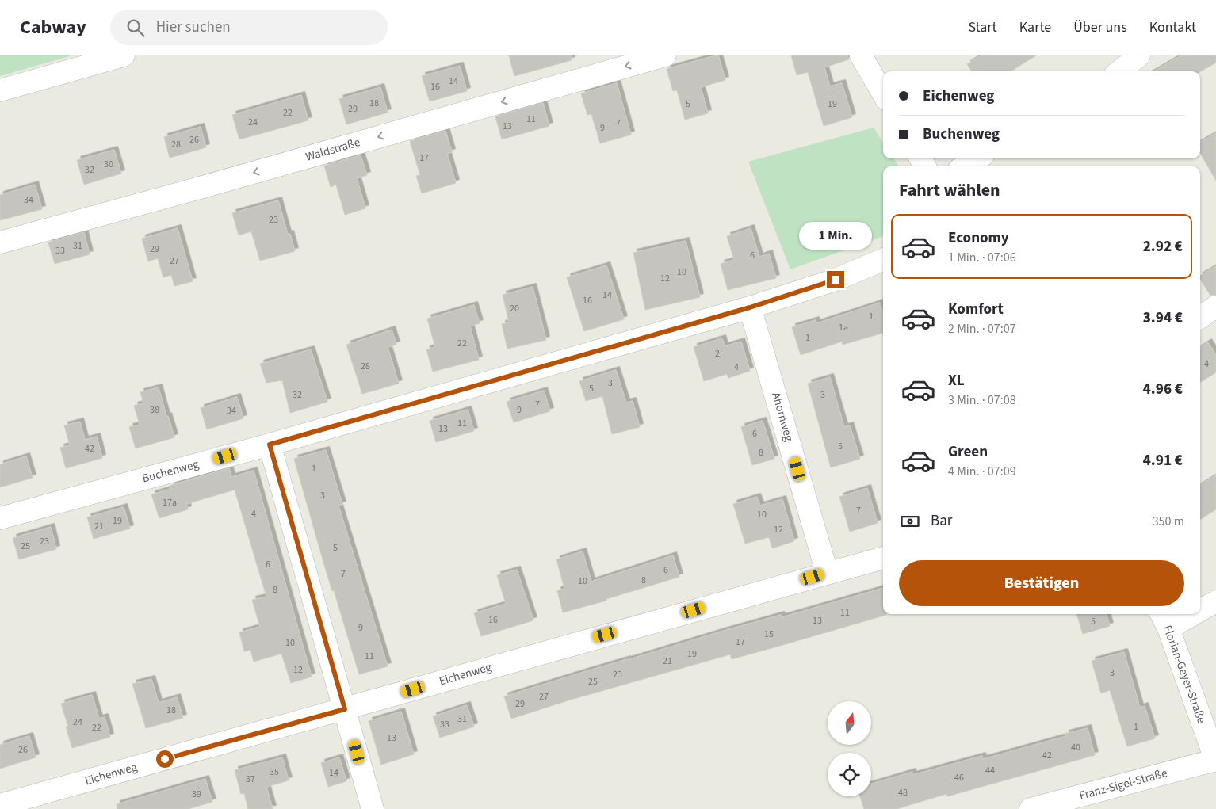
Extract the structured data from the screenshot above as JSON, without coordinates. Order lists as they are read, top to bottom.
{
  "streets": {
    "street": [
      "Waldstraße",
      "Ahornweg",
      "Buchenweg",
      "Eichenweg",
      "Florian-Geyer-Straße",
      "Franz-Sigel-Straße"
    ]
  },
  "crossings": [
    ["Ahornweg", "Buchenweg"],
    ["Ahornweg", "Eichenweg"],
    ["Florian-Geyer-Straße", "Franz-Sigel-Straße"]
  ],
  "one_way": ["Waldstraße"],
  "house_numbers": [
    "14",
    "16",
    "18",
    "5",
    "19",
    "20",
    "22",
    "11",
    "24",
    "7",
    "13",
    "9",
    "26",
    "28",
    "17",
    "30",
    "32",
    "34",
    "23",
    "31",
    "29",
    "33",
    "6",
    "27",
    "10",
    "12",
    "14",
    "16",
    "20",
    "1",
    "1a",
    "1",
    "22",
    "2",
    "4",
    "28",
    "4",
    "3",
    "5",
    "32",
    "3",
    "7",
    "38",
    "9",
    "34",
    "11",
    "13",
    "6",
    "5",
    "42",
    "8",
    "1",
    "3",
    "17a",
    "7",
    "4",
    "10",
    "19",
    "21",
    "12",
    "23",
    "25",
    "5",
    "6",
    "6",
    "7",
    "8",
    "10",
    "8",
    "11",
    "16",
    "13",
    "5",
    "9",
    "15",
    "17",
    "10",
    "19",
    "11",
    "21",
    "12",
    "3",
    "23",
    "25",
    "27",
    "29",
    "18",
    "31",
    "24",
    "33",
    "1",
    "22",
    "13",
    "40",
    "26",
    "42",
    "44",
    "35",
    "14",
    "46",
    "37",
    "48",
    "39"
  ],
  "north": "top",
  "page": {
    "header": "Cabway",
    "search": "Hier suchen",
    "nav": [
      "Start",
      "Karte",
      "Über uns",
      "Kontakt"
    ],
    "banner": ["Eichenweg", "Buchenweg"],
    "heading": "Fahrt wählen",
    "list": [
      {
        "name": "Economy",
        "note": "1 Min. · 07:06",
        "value": "2.92 €"
      },
      {
        "name": "Komfort",
        "note": "2 Min. · 07:07",
        "value": "3.94 €"
      },
      {
        "name": "XL",
        "note": "3 Min. · 07:08",
        "value": "4.96 €"
      },
      {
        "name": "Green",
        "note": "4 Min. · 07:09",
        "value": "4.91 €"
      }
    ],
    "bubble": "1 Min.",
    "pay": ["Bar", "350 m"],
    "buttons": "Bestätigen"
  }
}
